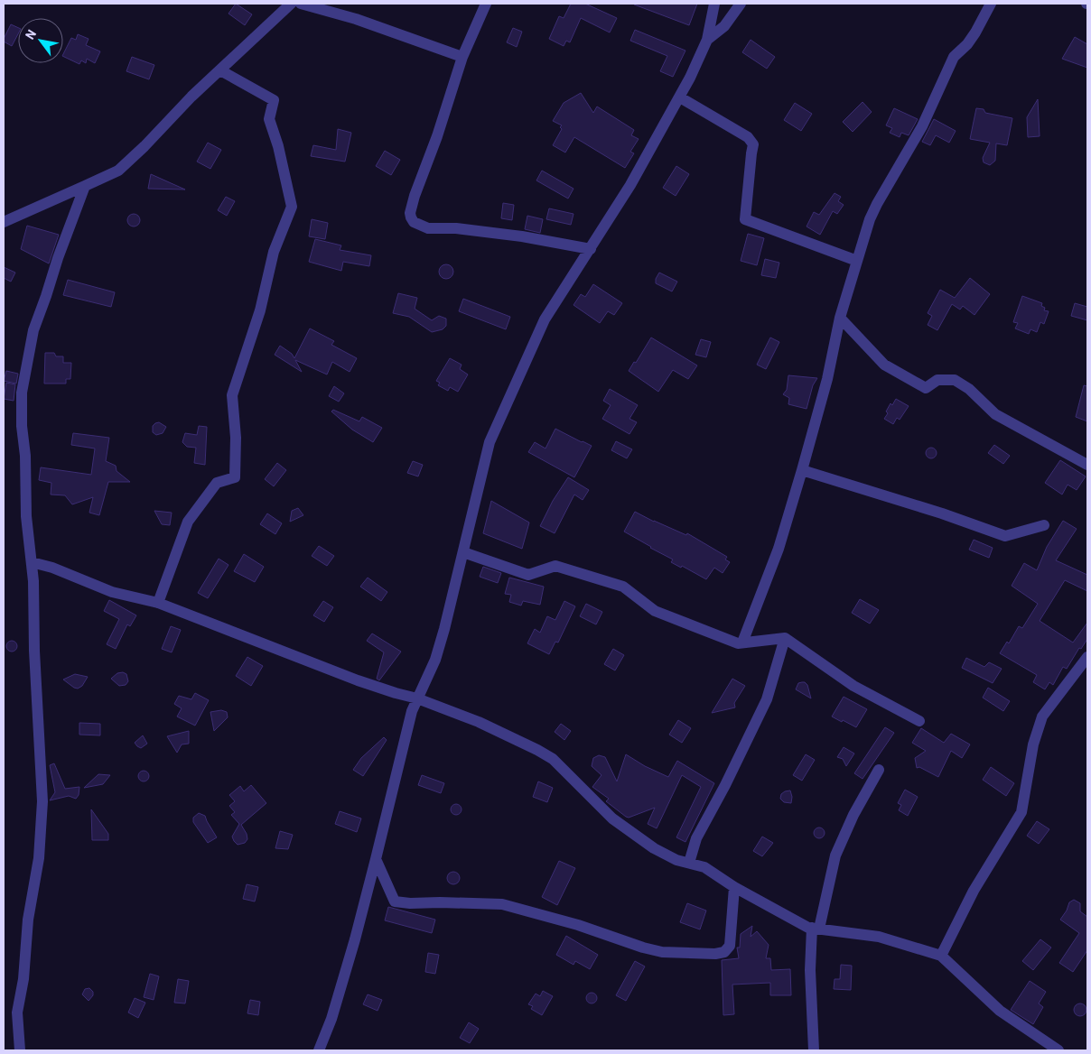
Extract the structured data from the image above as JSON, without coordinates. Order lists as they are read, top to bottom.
{
  "north": "top left"
}
